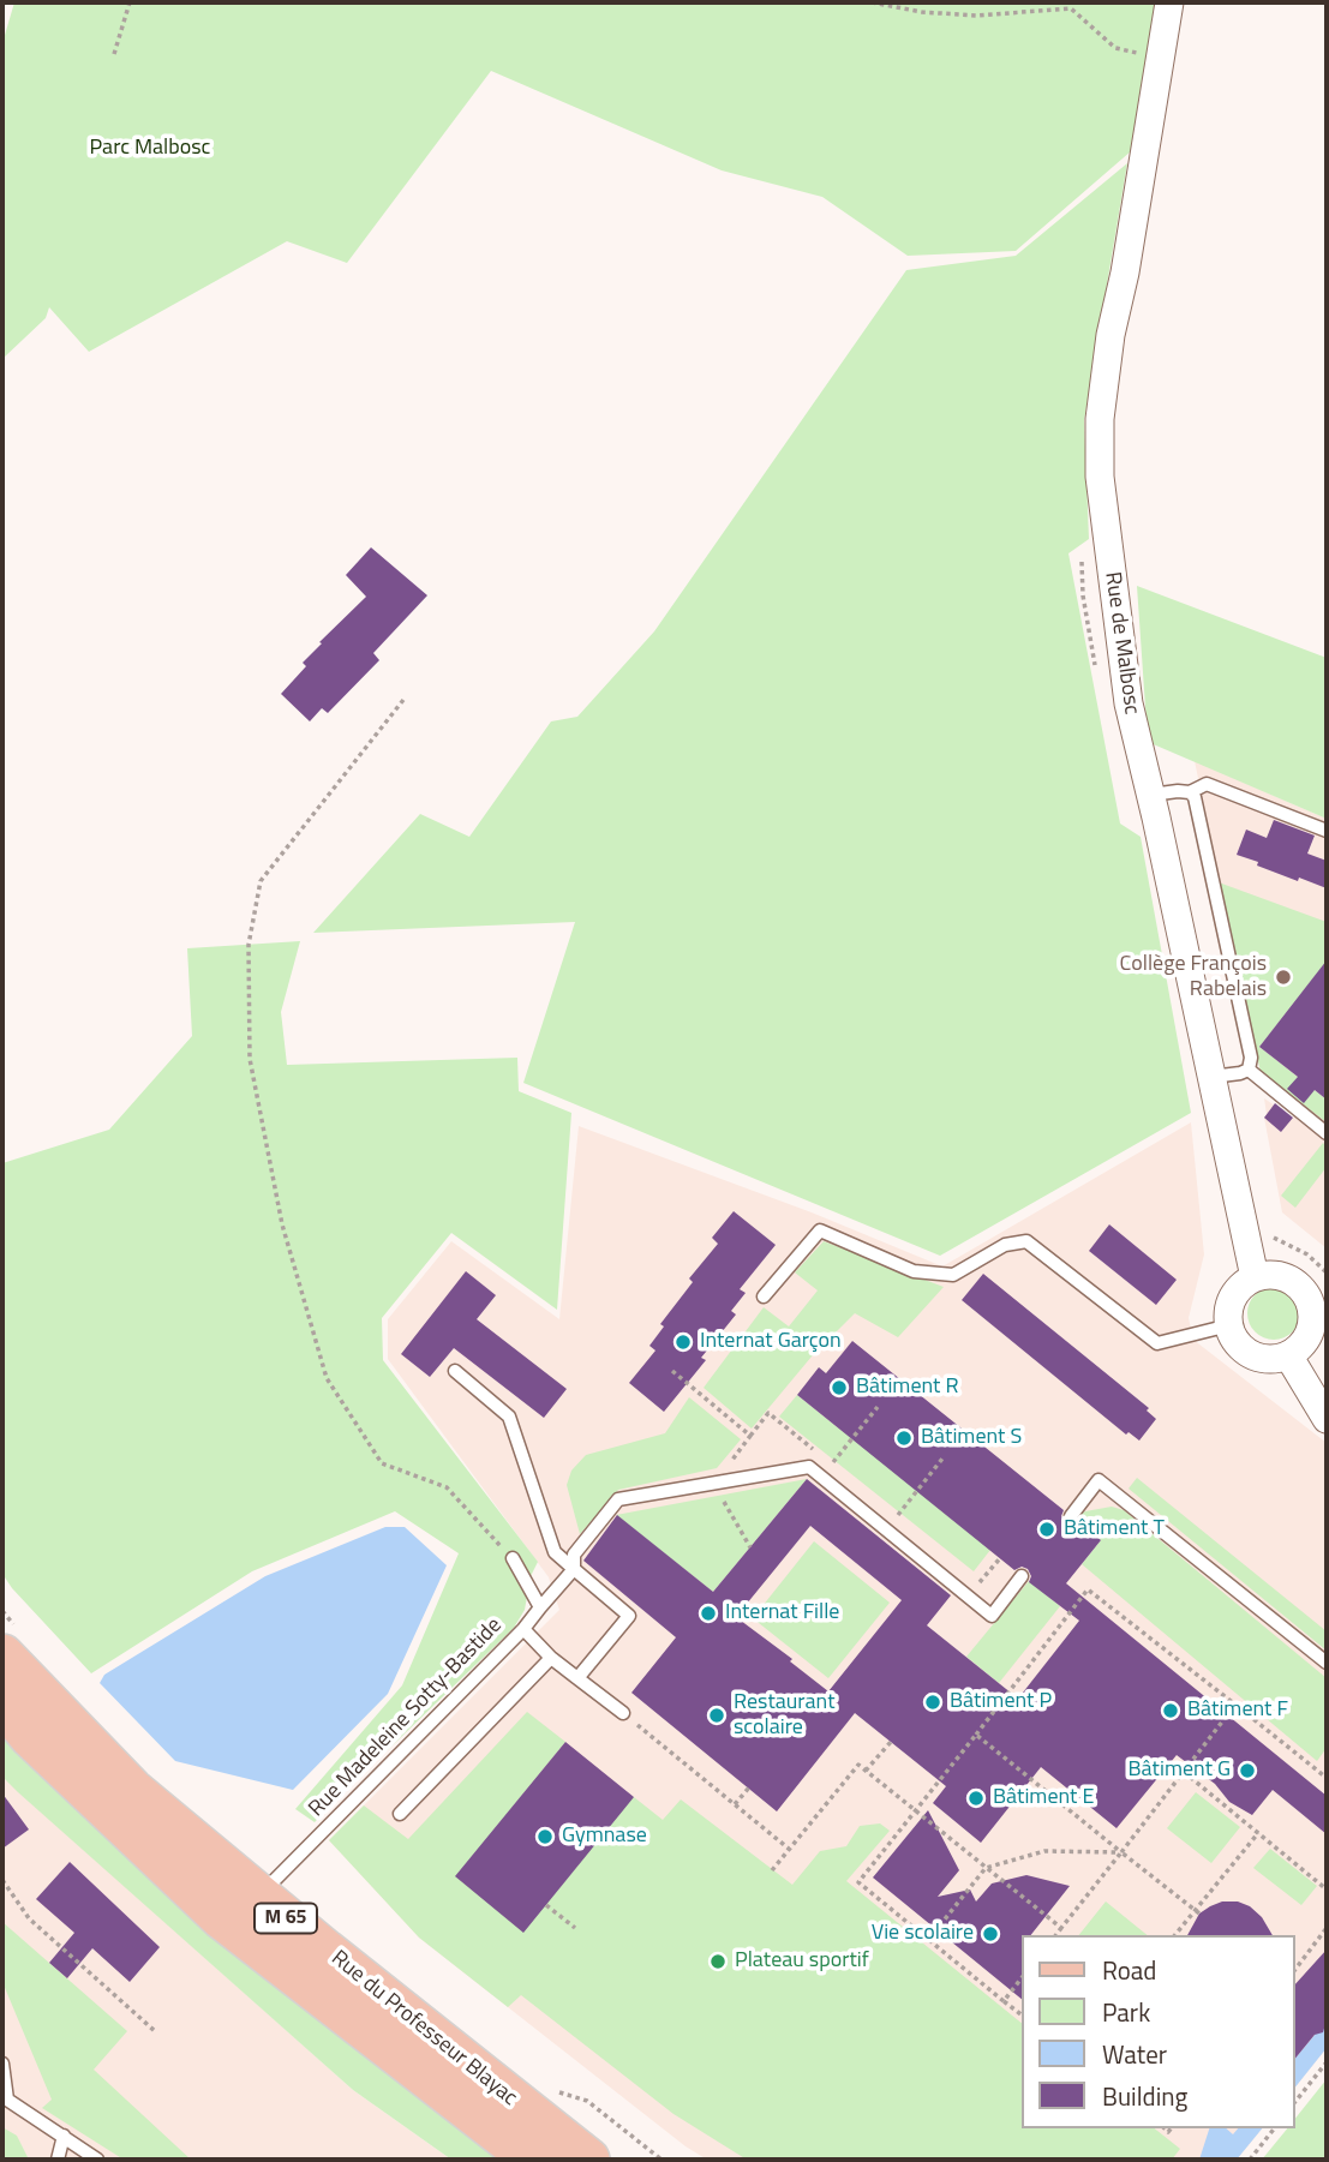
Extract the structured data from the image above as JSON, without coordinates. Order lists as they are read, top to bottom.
{
  "streets": {
    "main road": ["M 65", "Rue du Professeur Blayac"],
    "street": ["Rue de Malbosc"],
    "lane": ["Rue Madeleine Sotty-Bastide"]
  },
  "crossings": [
    ["Rue Madeleine Sotty-Bastide", "Rue du Professeur Blayac"]
  ],
  "parks": ["Parc Malbosc"],
  "places": [
    "Collège François Rabelais",
    "Internat Garçon",
    "Bâtiment R",
    "Bâtiment S",
    "Bâtiment T",
    "Internat Fille",
    "Bâtiment P",
    "Bâtiment F",
    "Restaurant scolaire",
    "Bâtiment G",
    "Bâtiment E",
    "Gymnase",
    "Vie scolaire",
    "Plateau sportif"
  ],
  "legend": [
    "Road",
    "Park",
    "Water",
    "Building"
  ]
}
